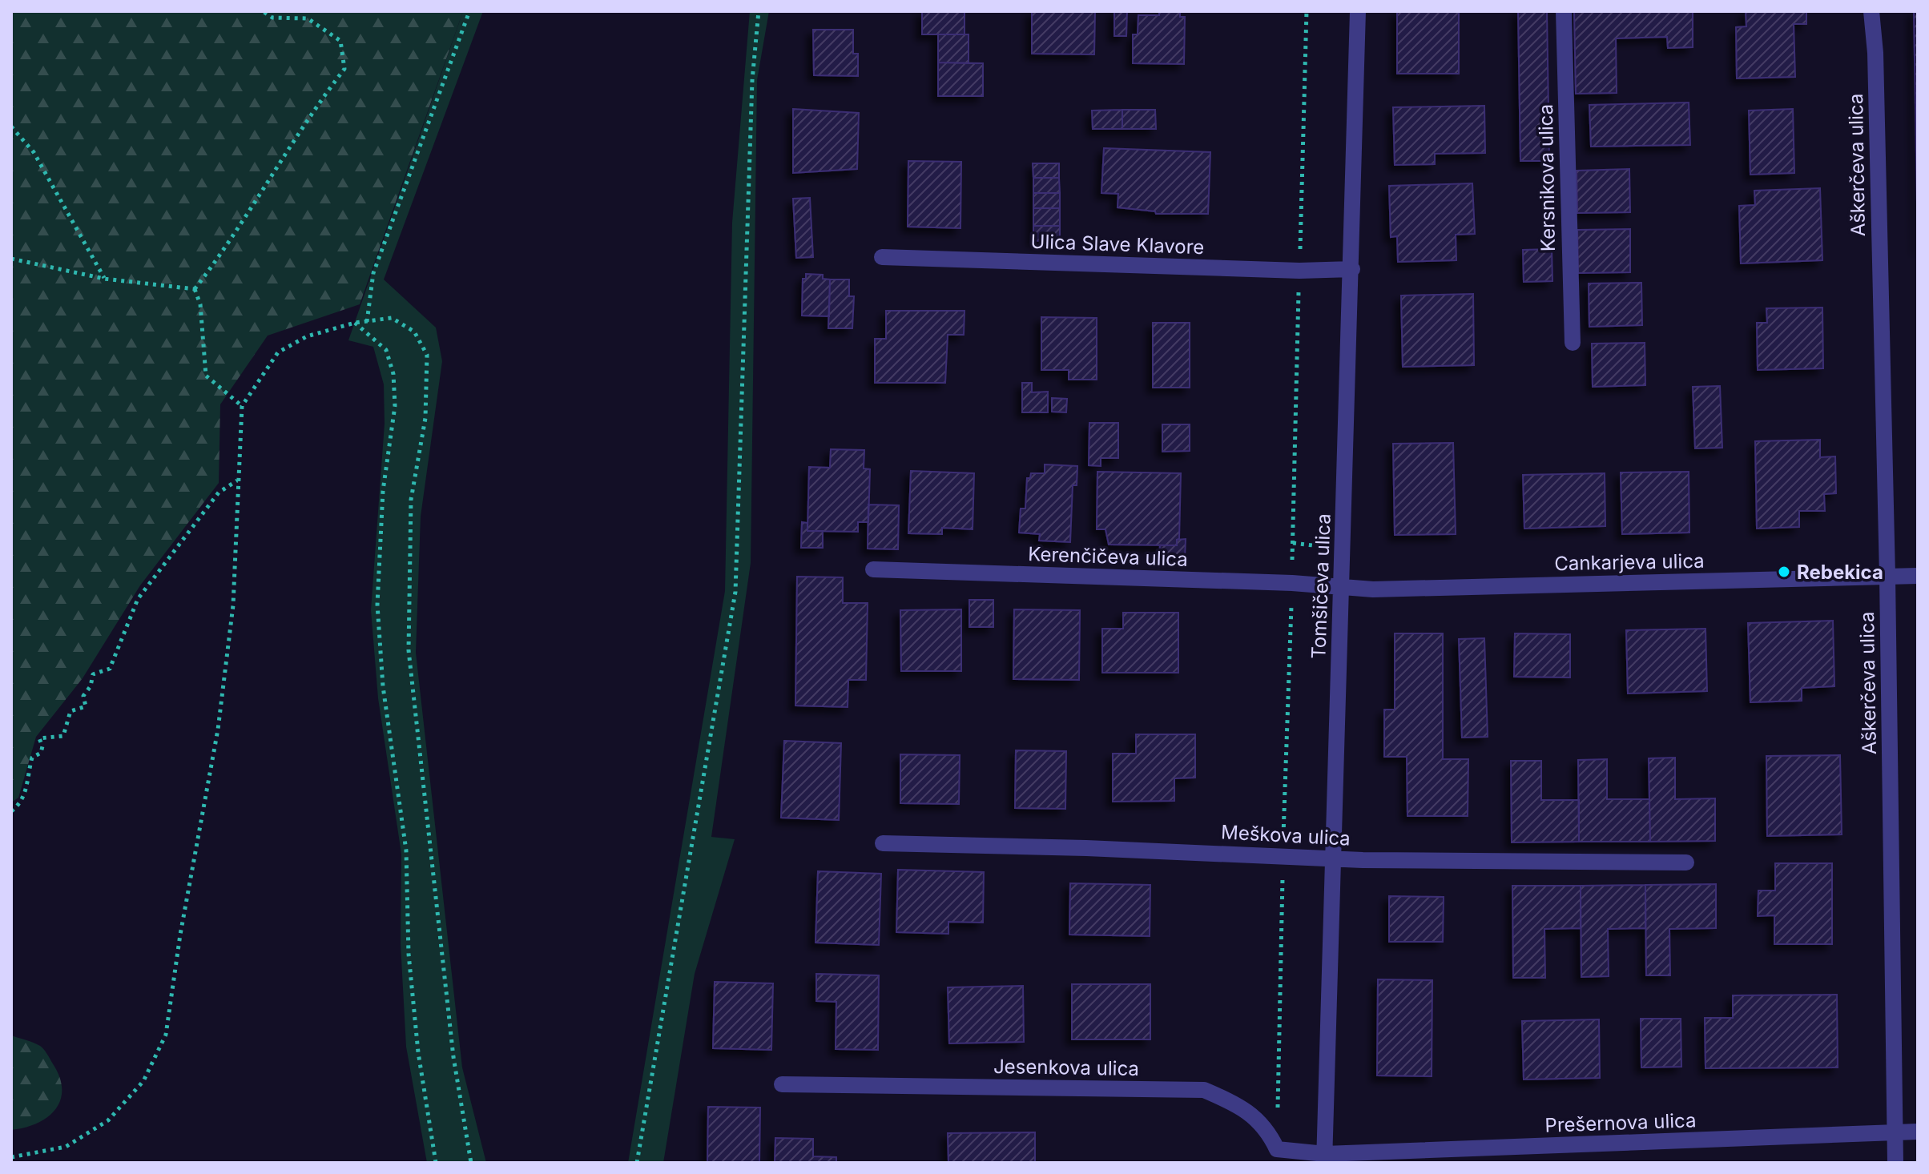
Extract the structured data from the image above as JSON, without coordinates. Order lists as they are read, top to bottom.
{
  "streets": {
    "street": [
      "Aškerčeva ulica",
      "Kersnikova ulica",
      "Ulica Slave Klavore",
      "Kerenčičeva ulica",
      "Cankarjeva ulica",
      "Tomšičeva ulica",
      "Meškova ulica",
      "Jesenkova ulica",
      "Prešernova ulica"
    ]
  },
  "crossings": [
    ["Aškerčeva ulica", "Cankarjeva ulica"],
    ["Aškerčeva ulica", "Prešernova ulica"],
    ["Ulica Slave Klavore", "Tomšičeva ulica"],
    ["Kerenčičeva ulica", "Cankarjeva ulica"],
    ["Kerenčičeva ulica", "Tomšičeva ulica"],
    ["Cankarjeva ulica", "Tomšičeva ulica"],
    ["Tomšičeva ulica", "Meškova ulica"],
    ["Tomšičeva ulica", "Jesenkova ulica"],
    ["Tomšičeva ulica", "Prešernova ulica"],
    ["Jesenkova ulica", "Prešernova ulica"]
  ],
  "places": ["Rebekica"]
}
